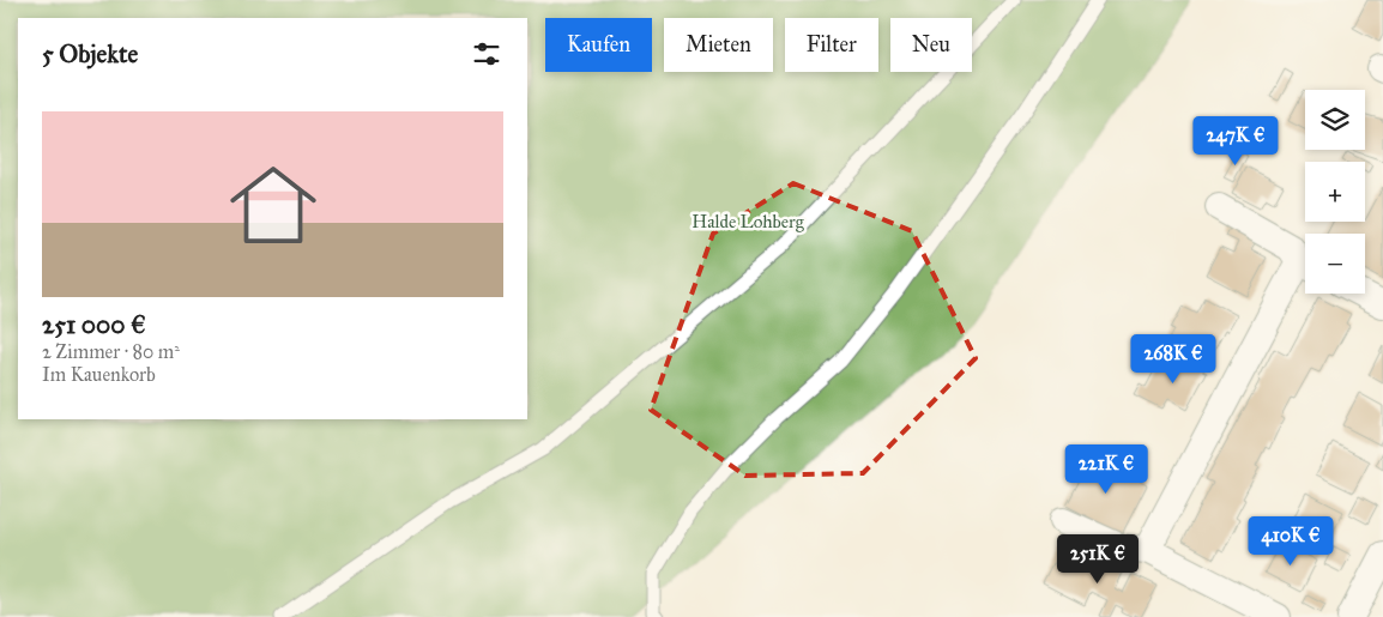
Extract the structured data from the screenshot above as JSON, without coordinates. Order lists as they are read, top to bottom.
{
  "parks": ["Halde Lohberg"],
  "page": {
    "chip": [
      "Kaufen",
      "Mieten",
      "Filter",
      "Neu"
    ],
    "heading": "5 Objekte",
    "map_buttons": ["+", "−"],
    "list": [
      {
        "name": "251 000 €",
        "note": "2 Zimmer · 80 m² · Im Kauenkorb"
      }
    ],
    "price": [
      "247K €",
      "268K €",
      "221K €",
      "410K €",
      "251K €"
    ]
  }
}
